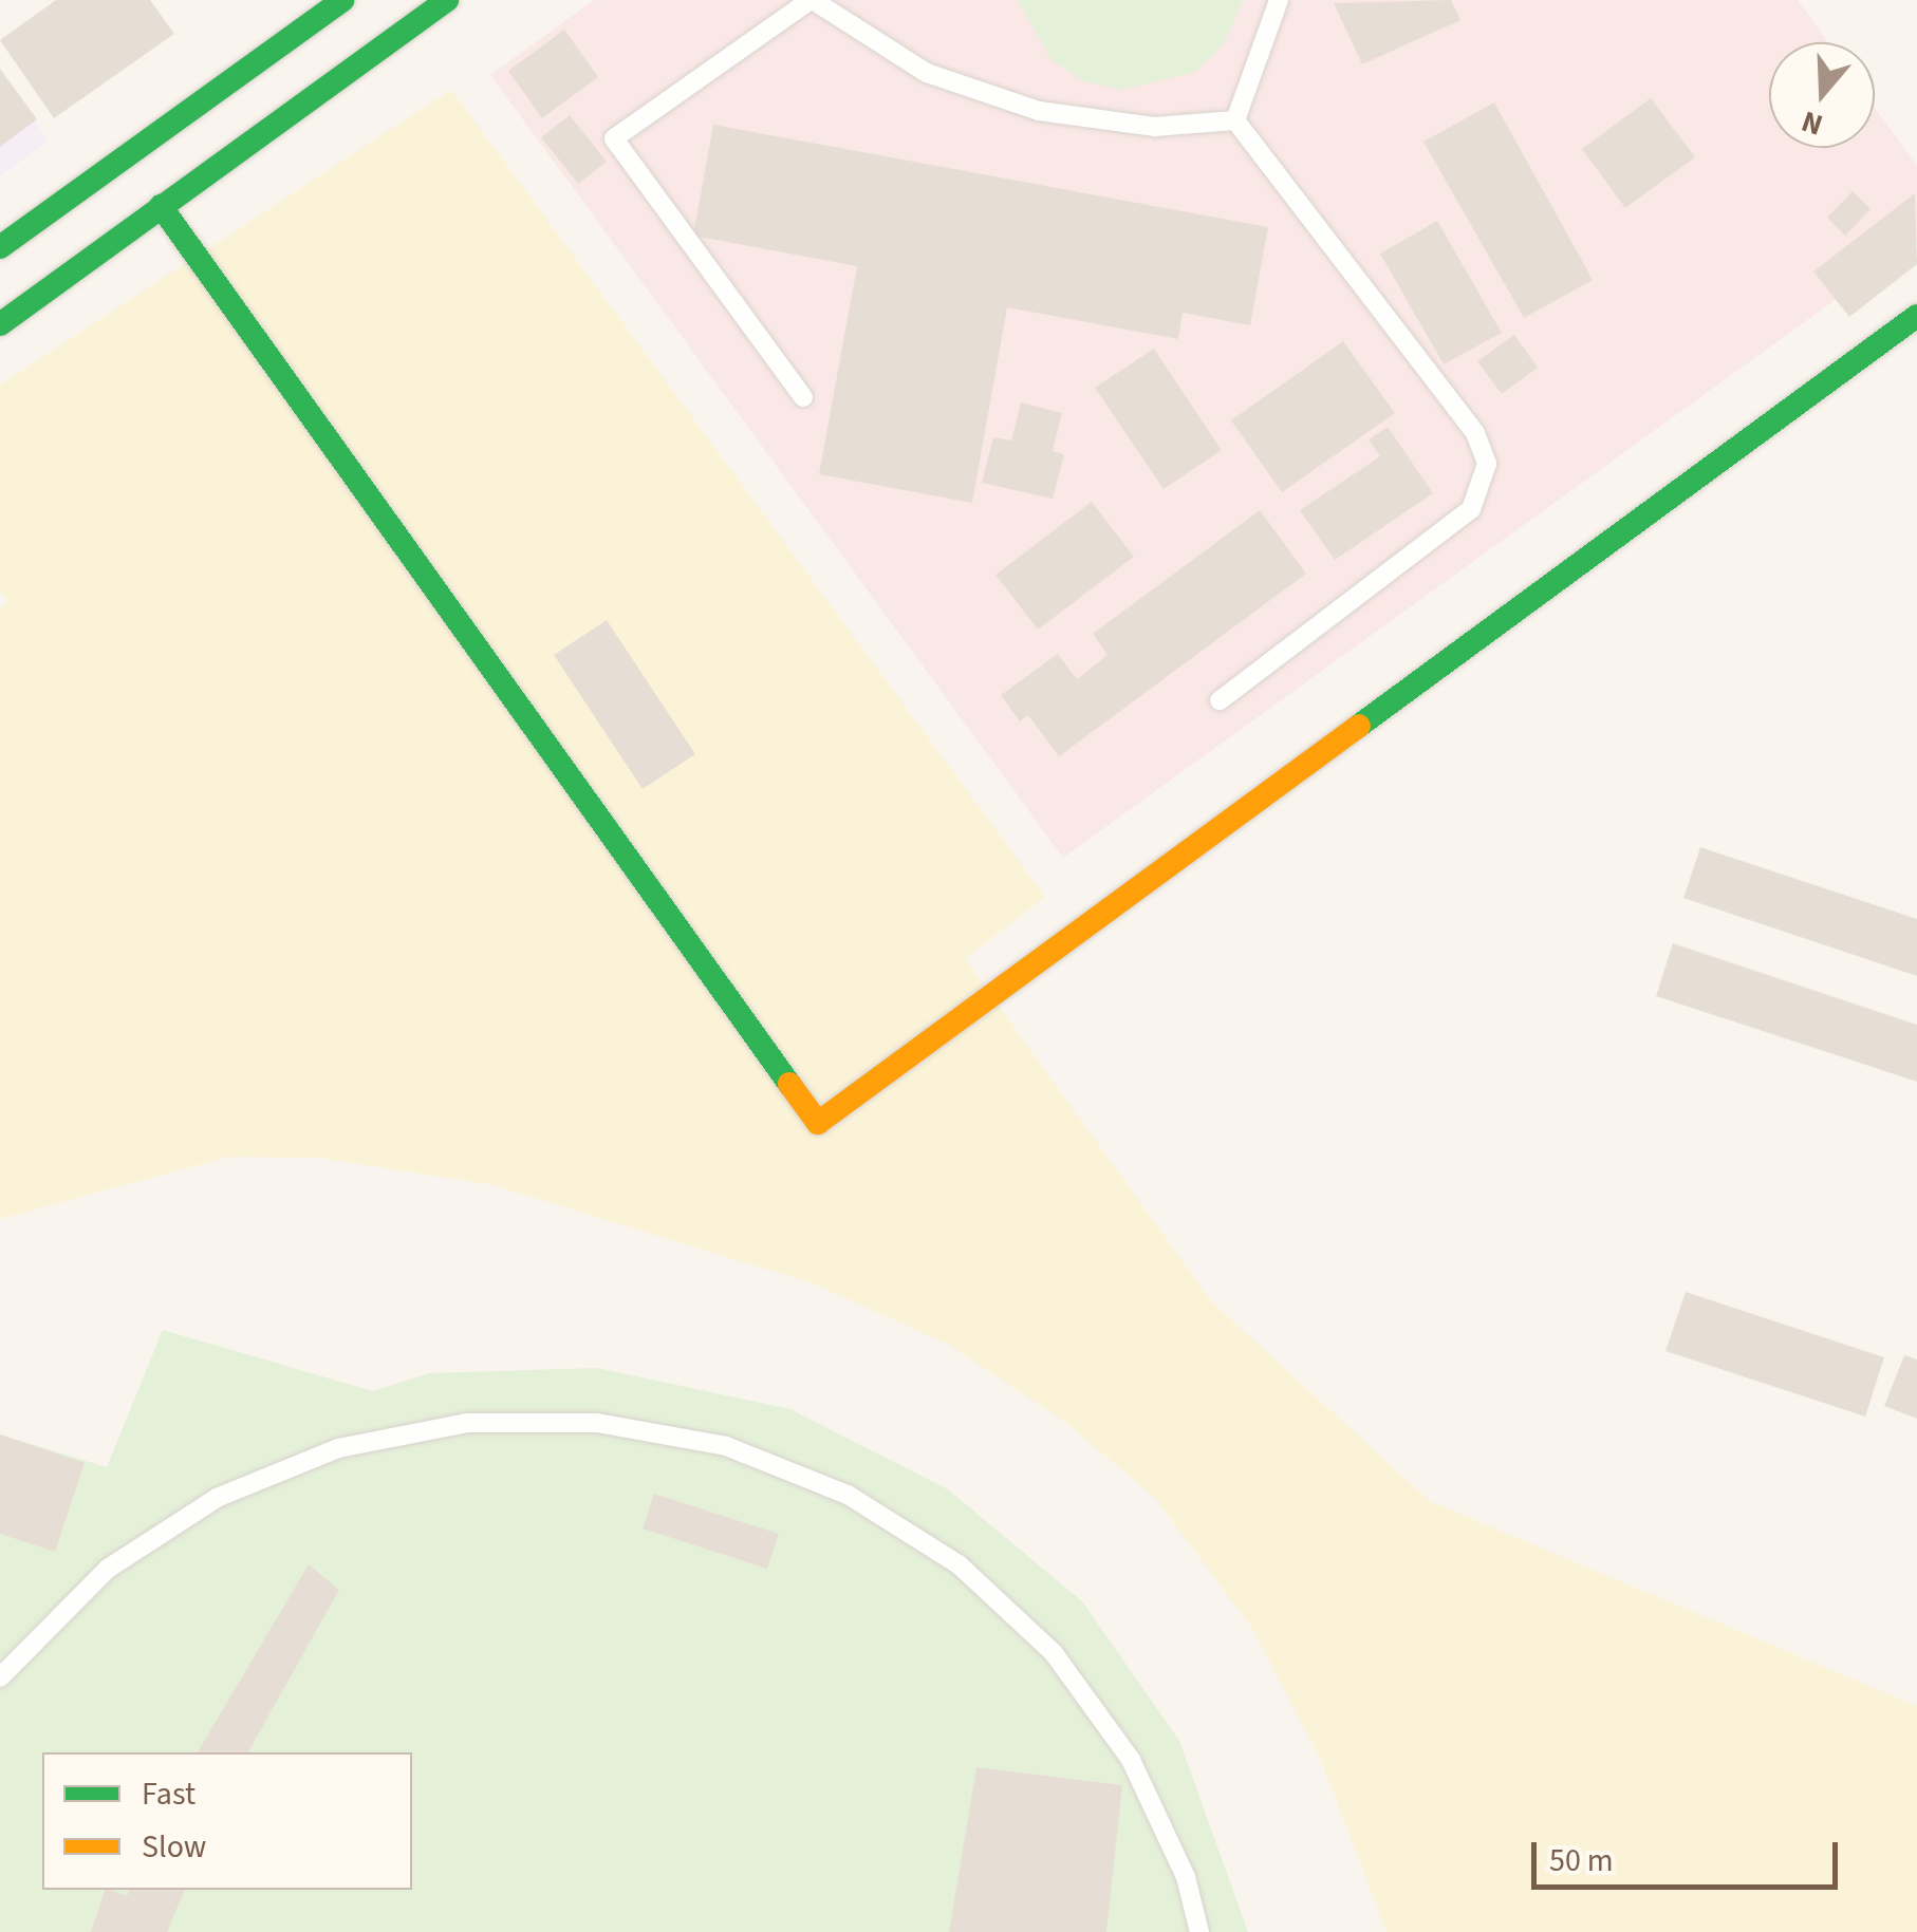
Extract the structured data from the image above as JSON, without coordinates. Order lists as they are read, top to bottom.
{
  "legend": ["Fast", "Slow"],
  "scale_bar": "50 m",
  "north": "bottom"
}
